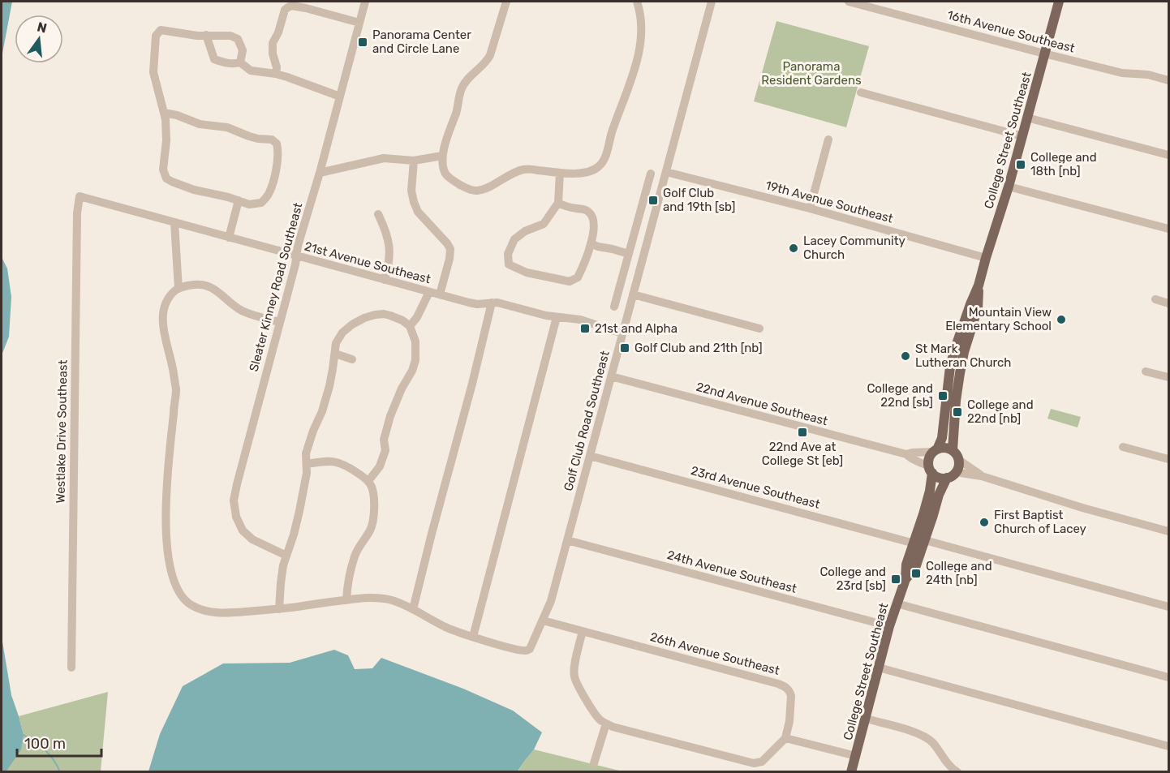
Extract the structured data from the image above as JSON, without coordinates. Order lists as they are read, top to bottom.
{
  "streets": {
    "main road": ["College Street Southeast"],
    "street": [
      "16th Avenue Southeast",
      "19th Avenue Southeast",
      "21st Avenue Southeast",
      "Sleater Kinney Road Southeast",
      "22nd Avenue Southeast",
      "Golf Club Road Southeast",
      "Westlake Drive Southeast",
      "23rd Avenue Southeast",
      "24th Avenue Southeast",
      "26th Avenue Southeast"
    ]
  },
  "crossings": [
    ["16th Avenue Southeast", "College Street Southeast"],
    ["College Street Southeast", "19th Avenue Southeast"],
    ["College Street Southeast", "22nd Avenue Southeast"],
    ["College Street Southeast", "23rd Avenue Southeast"],
    ["College Street Southeast", "24th Avenue Southeast"],
    ["19th Avenue Southeast", "Golf Club Road Southeast"],
    ["21st Avenue Southeast", "Sleater Kinney Road Southeast"],
    ["21st Avenue Southeast", "Golf Club Road Southeast"],
    ["21st Avenue Southeast", "Westlake Drive Southeast"],
    ["22nd Avenue Southeast", "Golf Club Road Southeast"],
    ["Golf Club Road Southeast", "23rd Avenue Southeast"],
    ["Golf Club Road Southeast", "24th Avenue Southeast"],
    ["Golf Club Road Southeast", "26th Avenue Southeast"]
  ],
  "parks": ["Panorama Resident Gardens"],
  "places": {
    "transit": [
      "Panorama Center and Circle Lane",
      "College and 18th [nb]",
      "Golf Club and 19th [sb]",
      "21st and Alpha",
      "Golf Club and 21th [nb]",
      "College and 22nd [sb]",
      "College and 22nd [nb]",
      "22nd Ave at College St [eb]",
      "College and 24th [nb]",
      "College and 23rd [sb]"
    ],
    "other": [
      "Lacey Community Church",
      "Mountain View Elementary School",
      "St Mark Lutheran Church",
      "First Baptist Church of Lacey"
    ]
  },
  "scale_bar": "100 m",
  "north": "top"
}
